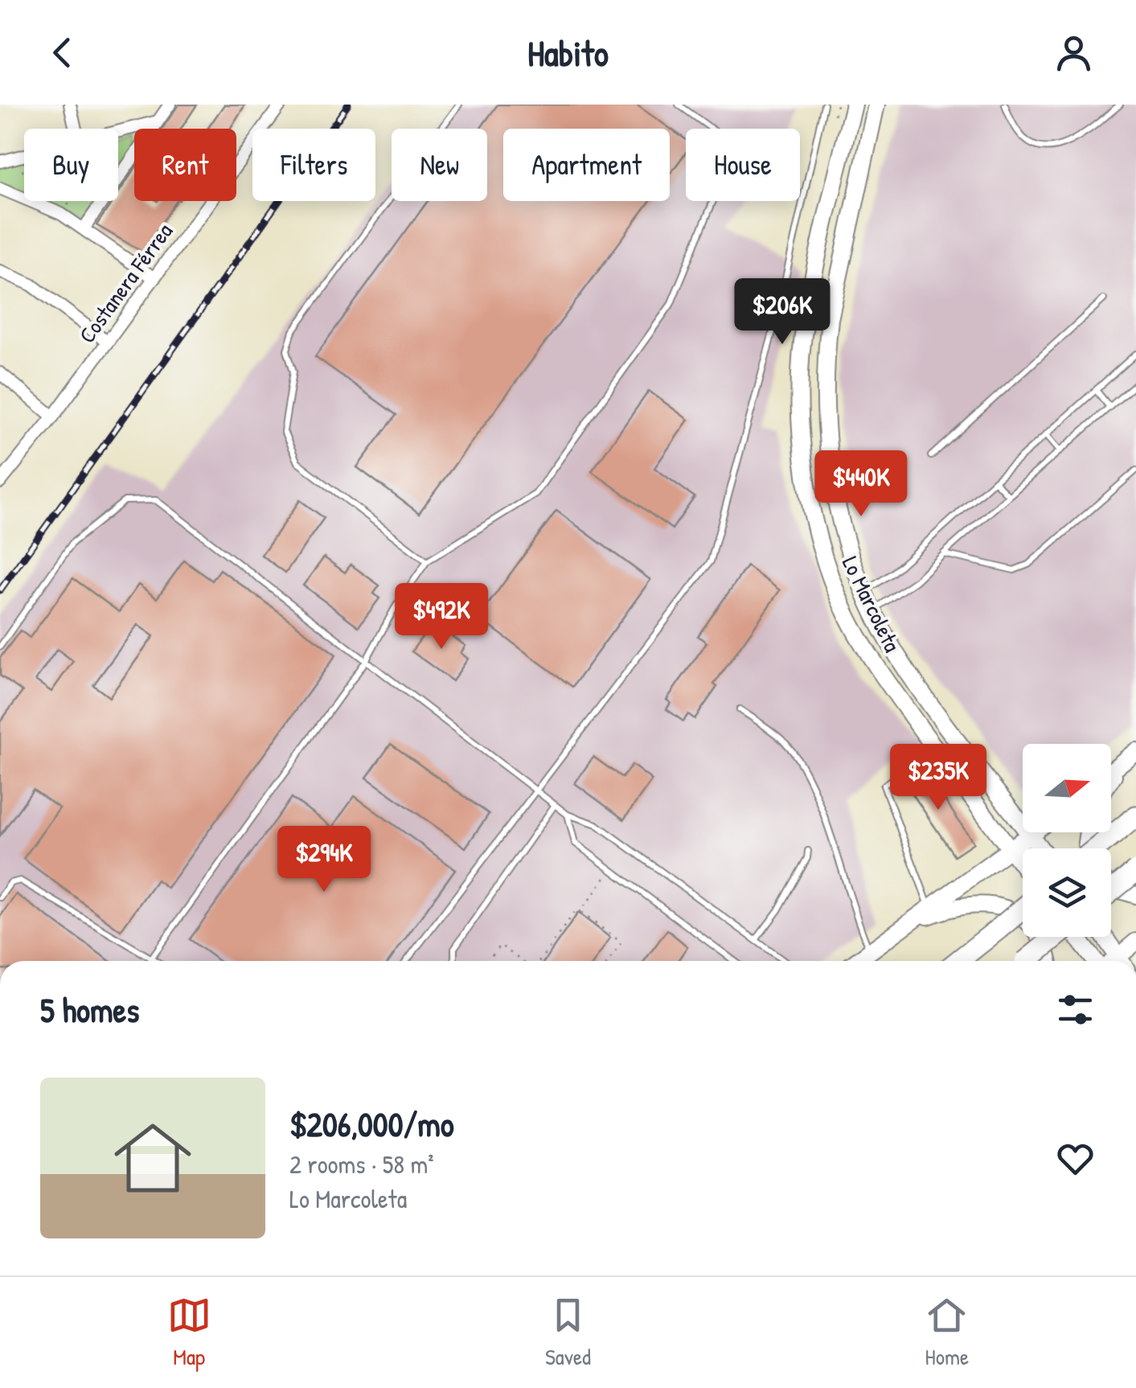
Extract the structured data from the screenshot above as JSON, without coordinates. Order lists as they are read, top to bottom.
{
  "streets": {
    "main road": ["Lo Marcoleta"],
    "street": ["Costanera Férrea"]
  },
  "north": "right",
  "page": {
    "header": "Habito",
    "chip": [
      "Buy",
      "Rent",
      "Filters",
      "New",
      "Apartment",
      "House"
    ],
    "price": [
      "$206K",
      "$440K",
      "$492K",
      "$235K",
      "$294K"
    ],
    "heading": "5 homes",
    "list": [
      {
        "name": "$206,000/mo",
        "note": "2 rooms · 58 m² · Lo Marcoleta"
      }
    ],
    "tabs": ["Map", "Saved", "Home"]
  }
}
